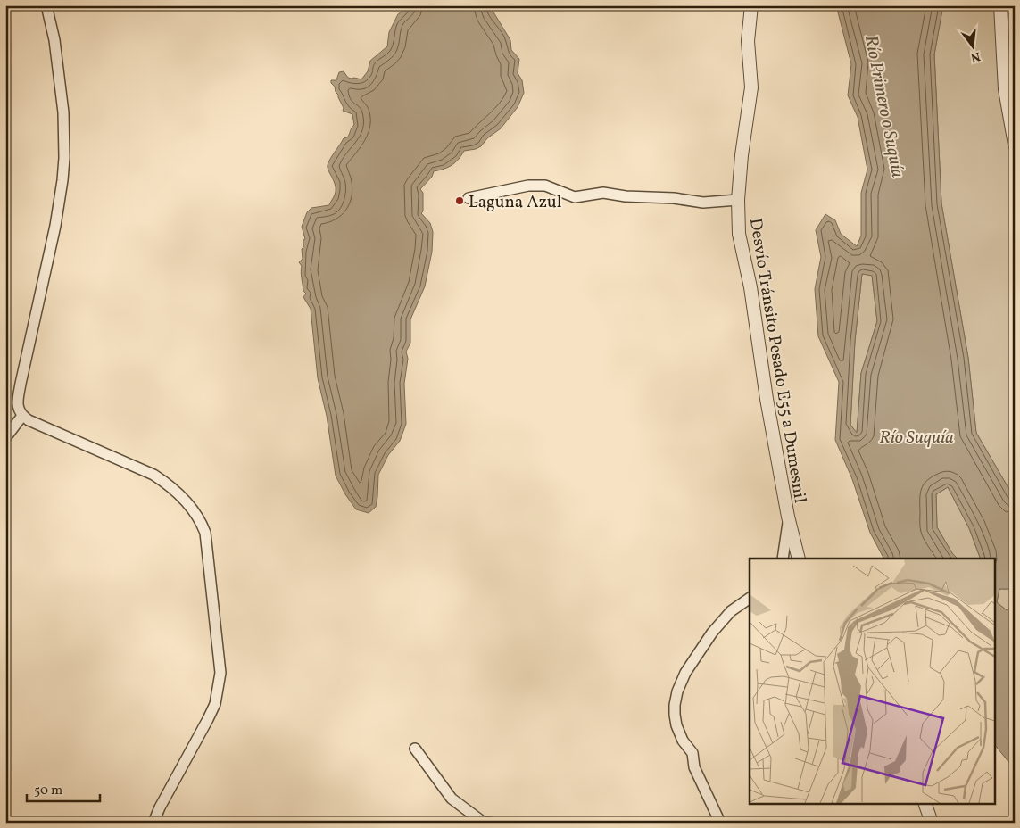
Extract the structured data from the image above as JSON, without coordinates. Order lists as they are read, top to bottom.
{
  "streets": {
    "street": ["Desvío Tránsito Pesado E55 a Dumesnil"]
  },
  "water": ["Río Primero o Suquía", "Río Suquía"],
  "places": ["Laguna Azul"],
  "scale_bar": "50 m",
  "north": "bottom"
}
